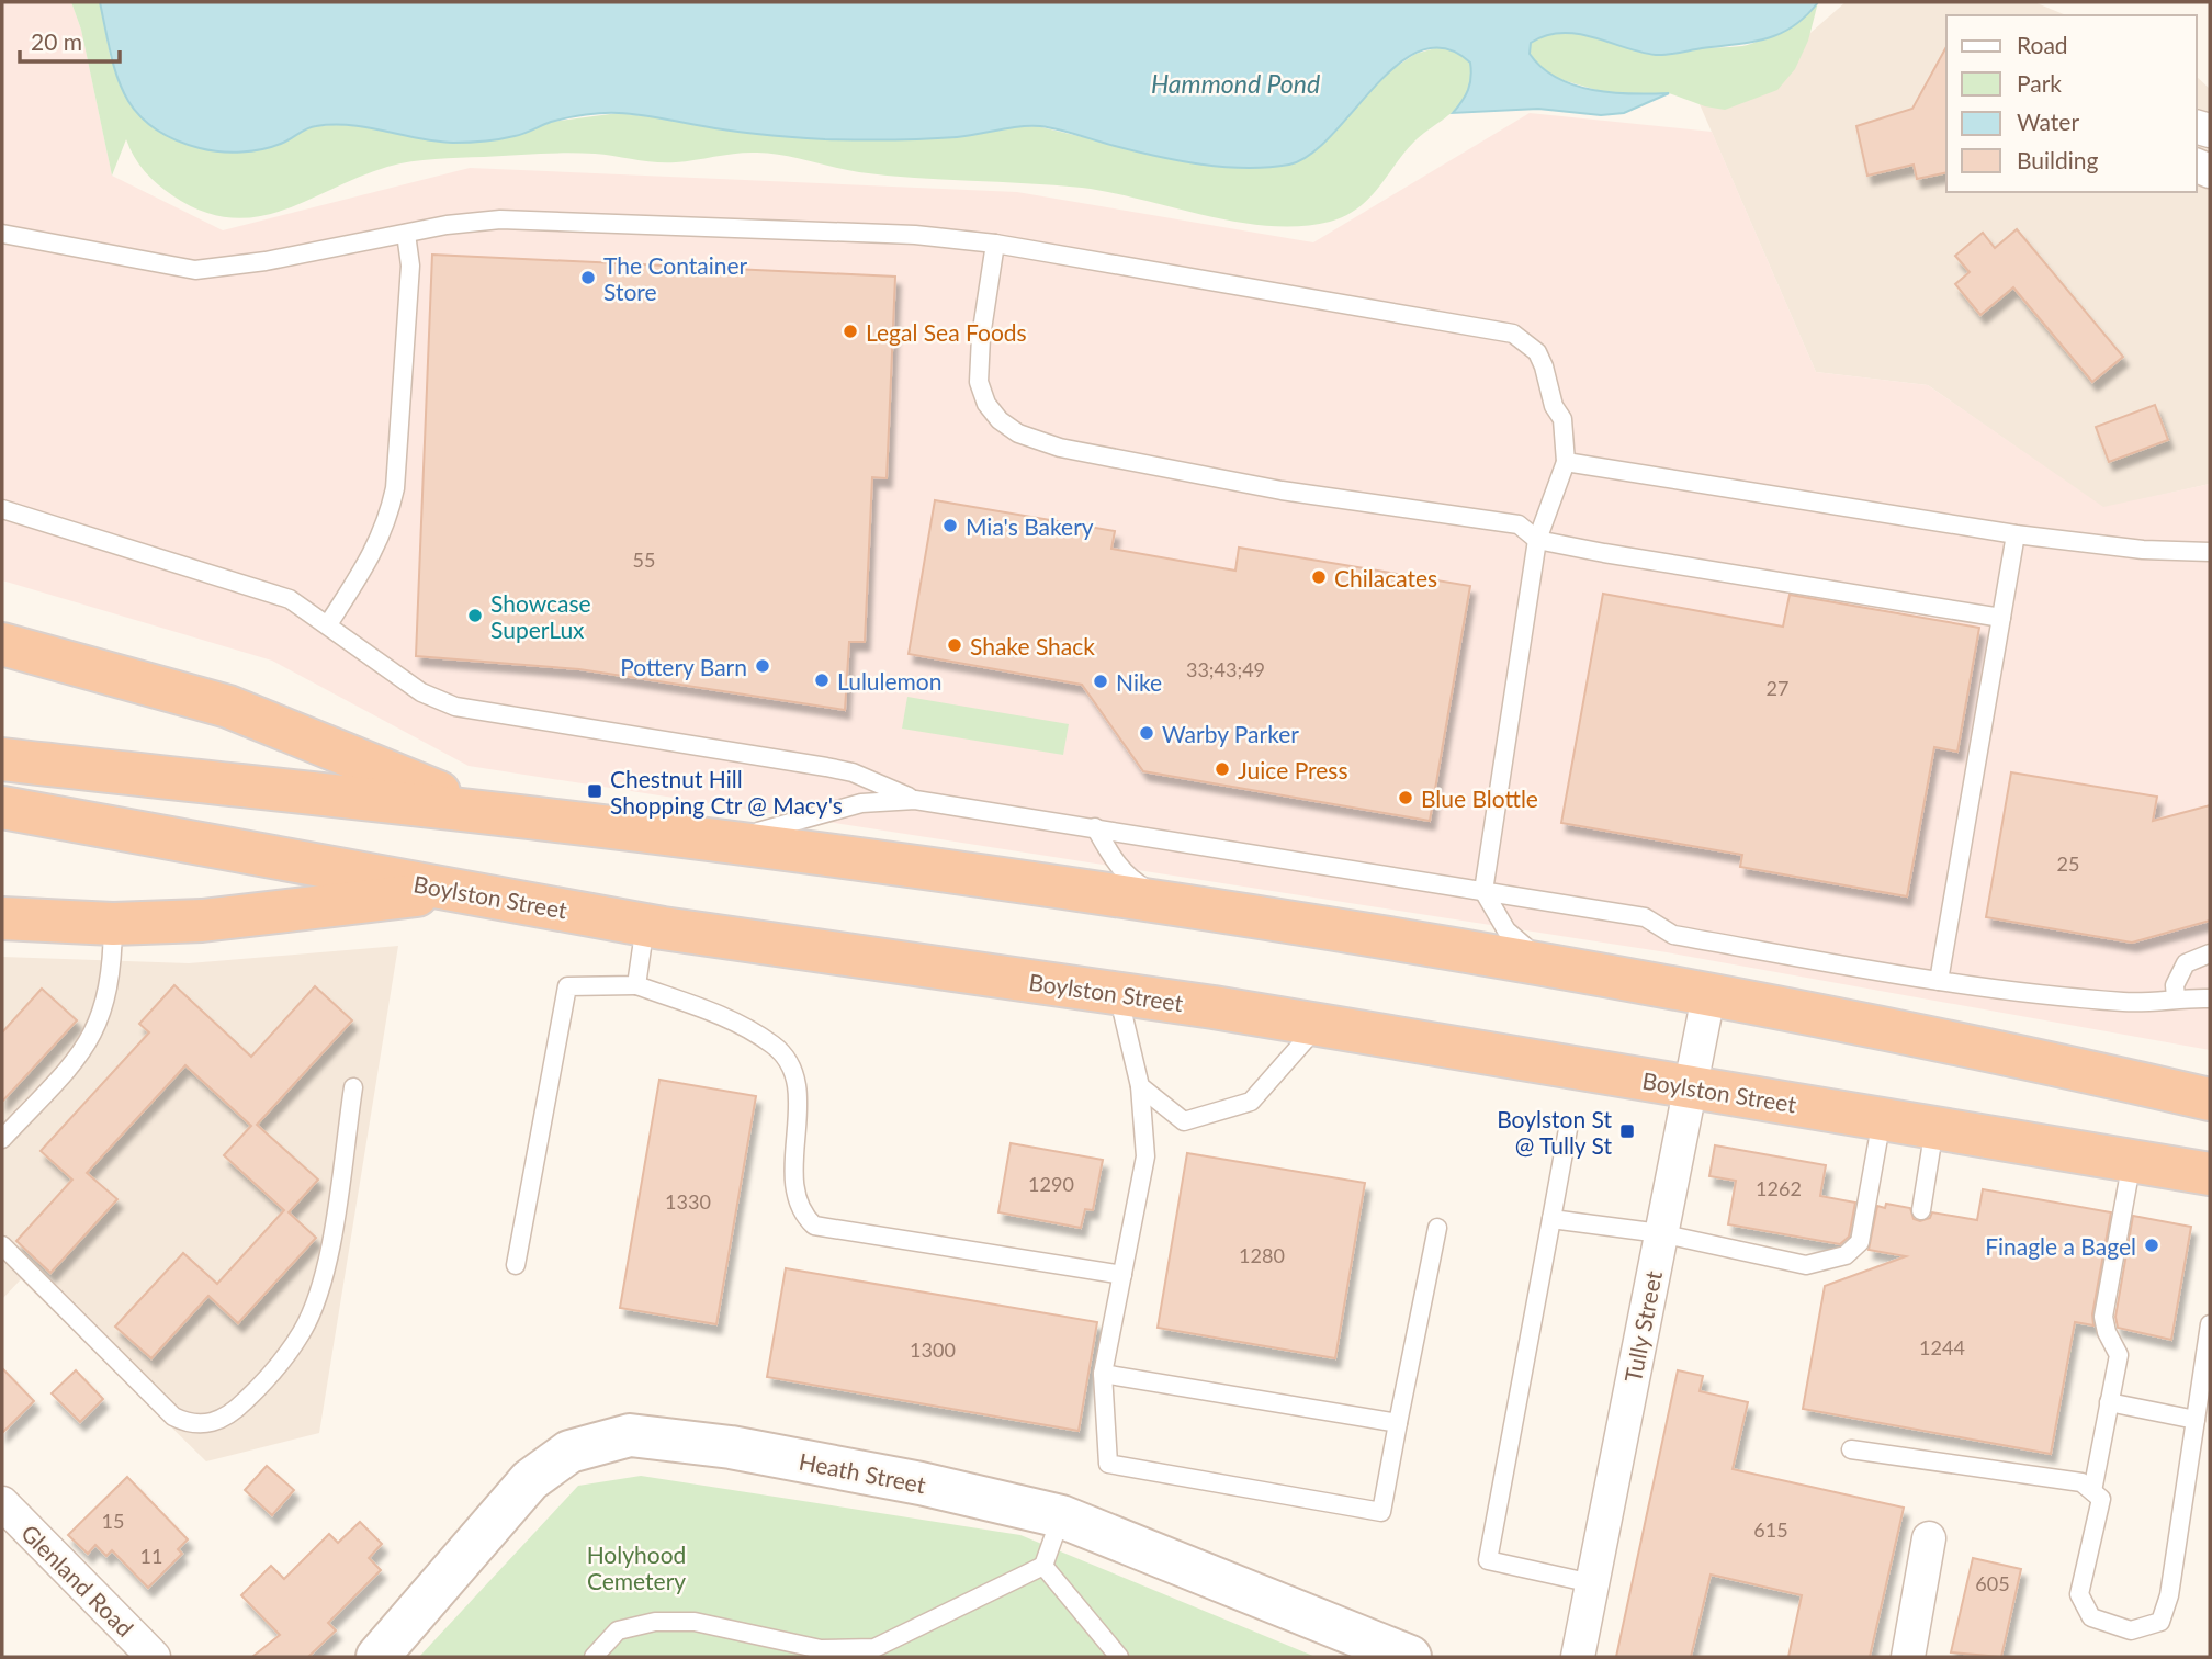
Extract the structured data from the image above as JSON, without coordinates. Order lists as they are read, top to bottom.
{
  "streets": {
    "highway": ["Boylston Street"],
    "street": ["Tully Street", "Heath Street", "Glenland Road"]
  },
  "crossings": [
    ["Boylston Street", "Tully Street"]
  ],
  "water": ["Hammond Pond"],
  "parks": ["Holyhood Cemetery"],
  "places": {
    "other": [
      "The Container Store",
      "Legal Sea Foods",
      "Mia's Bakery",
      "Chilacates",
      "Showcase SuperLux",
      "Shake Shack",
      "Pottery Barn",
      "Lululemon",
      "Nike",
      "Warby Parker",
      "Juice Press",
      "Blue Blottle",
      "Finagle a Bagel"
    ],
    "transit": ["Chestnut Hill Shopping Ctr @ Macy's", "Boylston St @ Tully St"]
  },
  "house_numbers": [
    "55",
    "33;43;49",
    "27",
    "25",
    "1290",
    "1262",
    "1330",
    "1280",
    "1244",
    "1300",
    "15",
    "615",
    "11",
    "605"
  ],
  "legend": [
    "Road",
    "Park",
    "Water",
    "Building"
  ],
  "scale_bar": "20 m"
}
